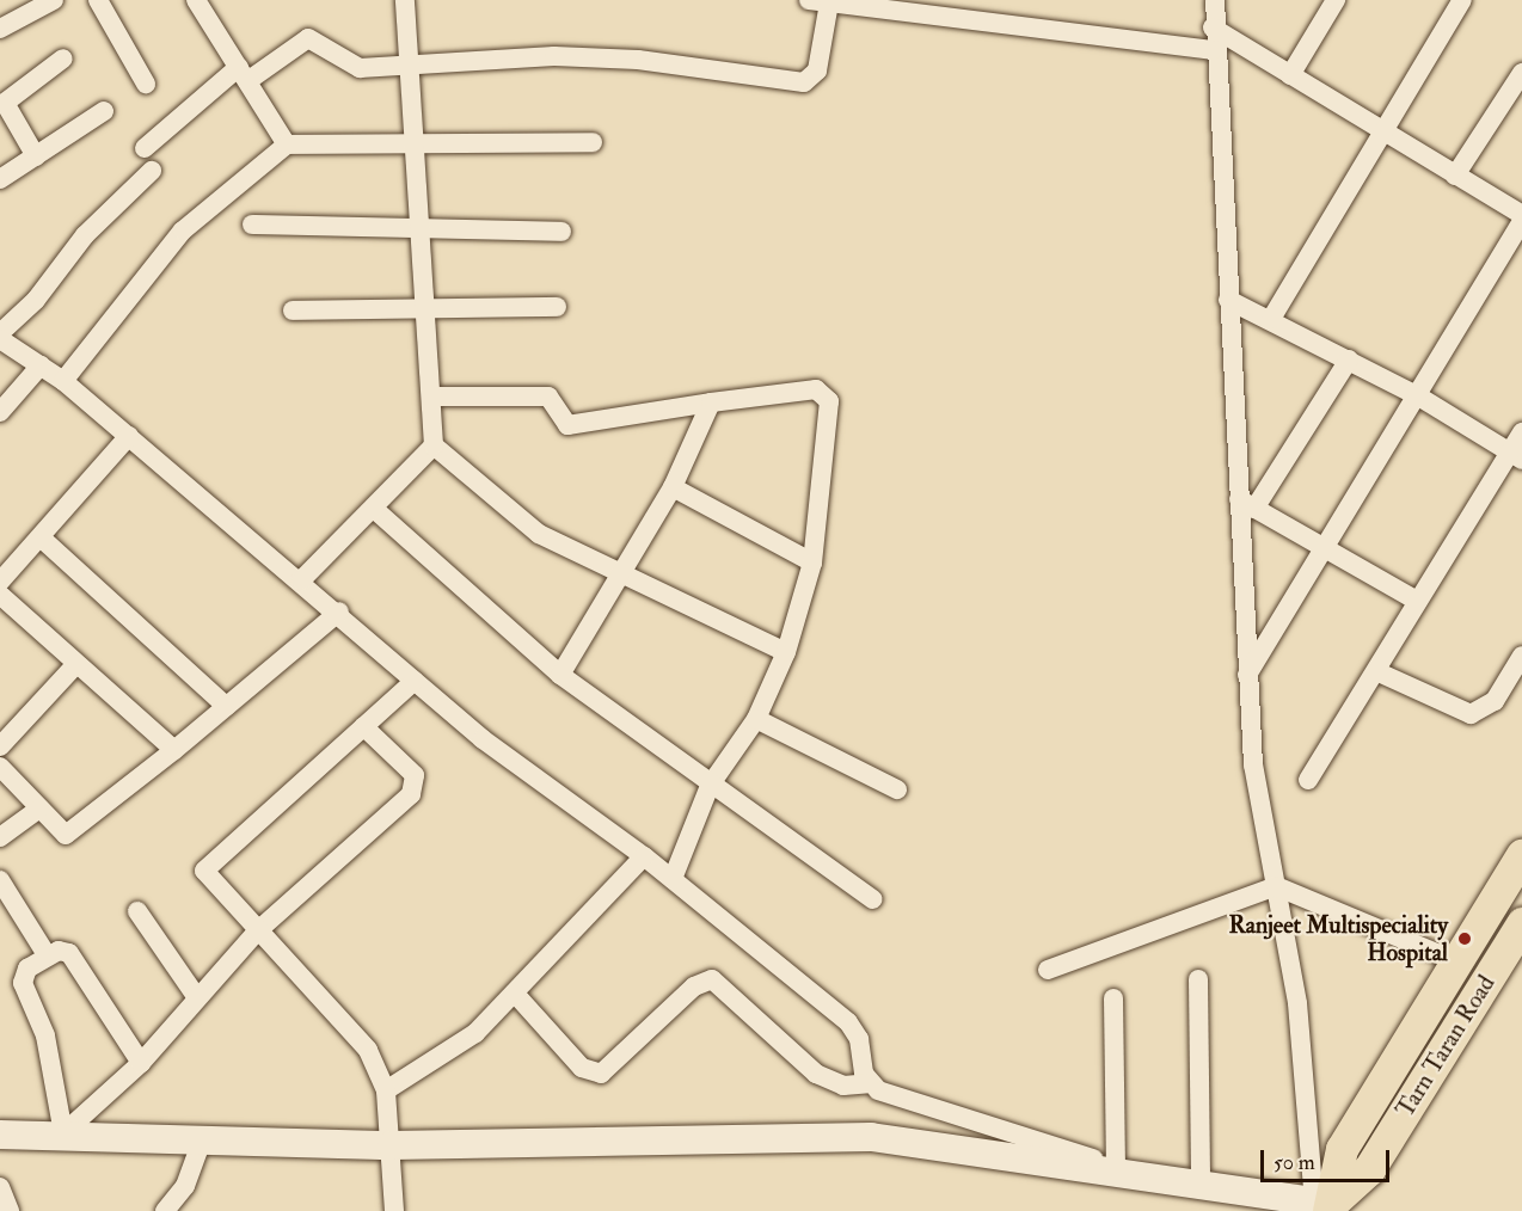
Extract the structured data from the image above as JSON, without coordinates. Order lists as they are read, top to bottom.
{
  "streets": {
    "main road": ["Tarn Taran Road"]
  },
  "places": ["Ranjeet Multispeciality Hospital"],
  "scale_bar": "50 m"
}
